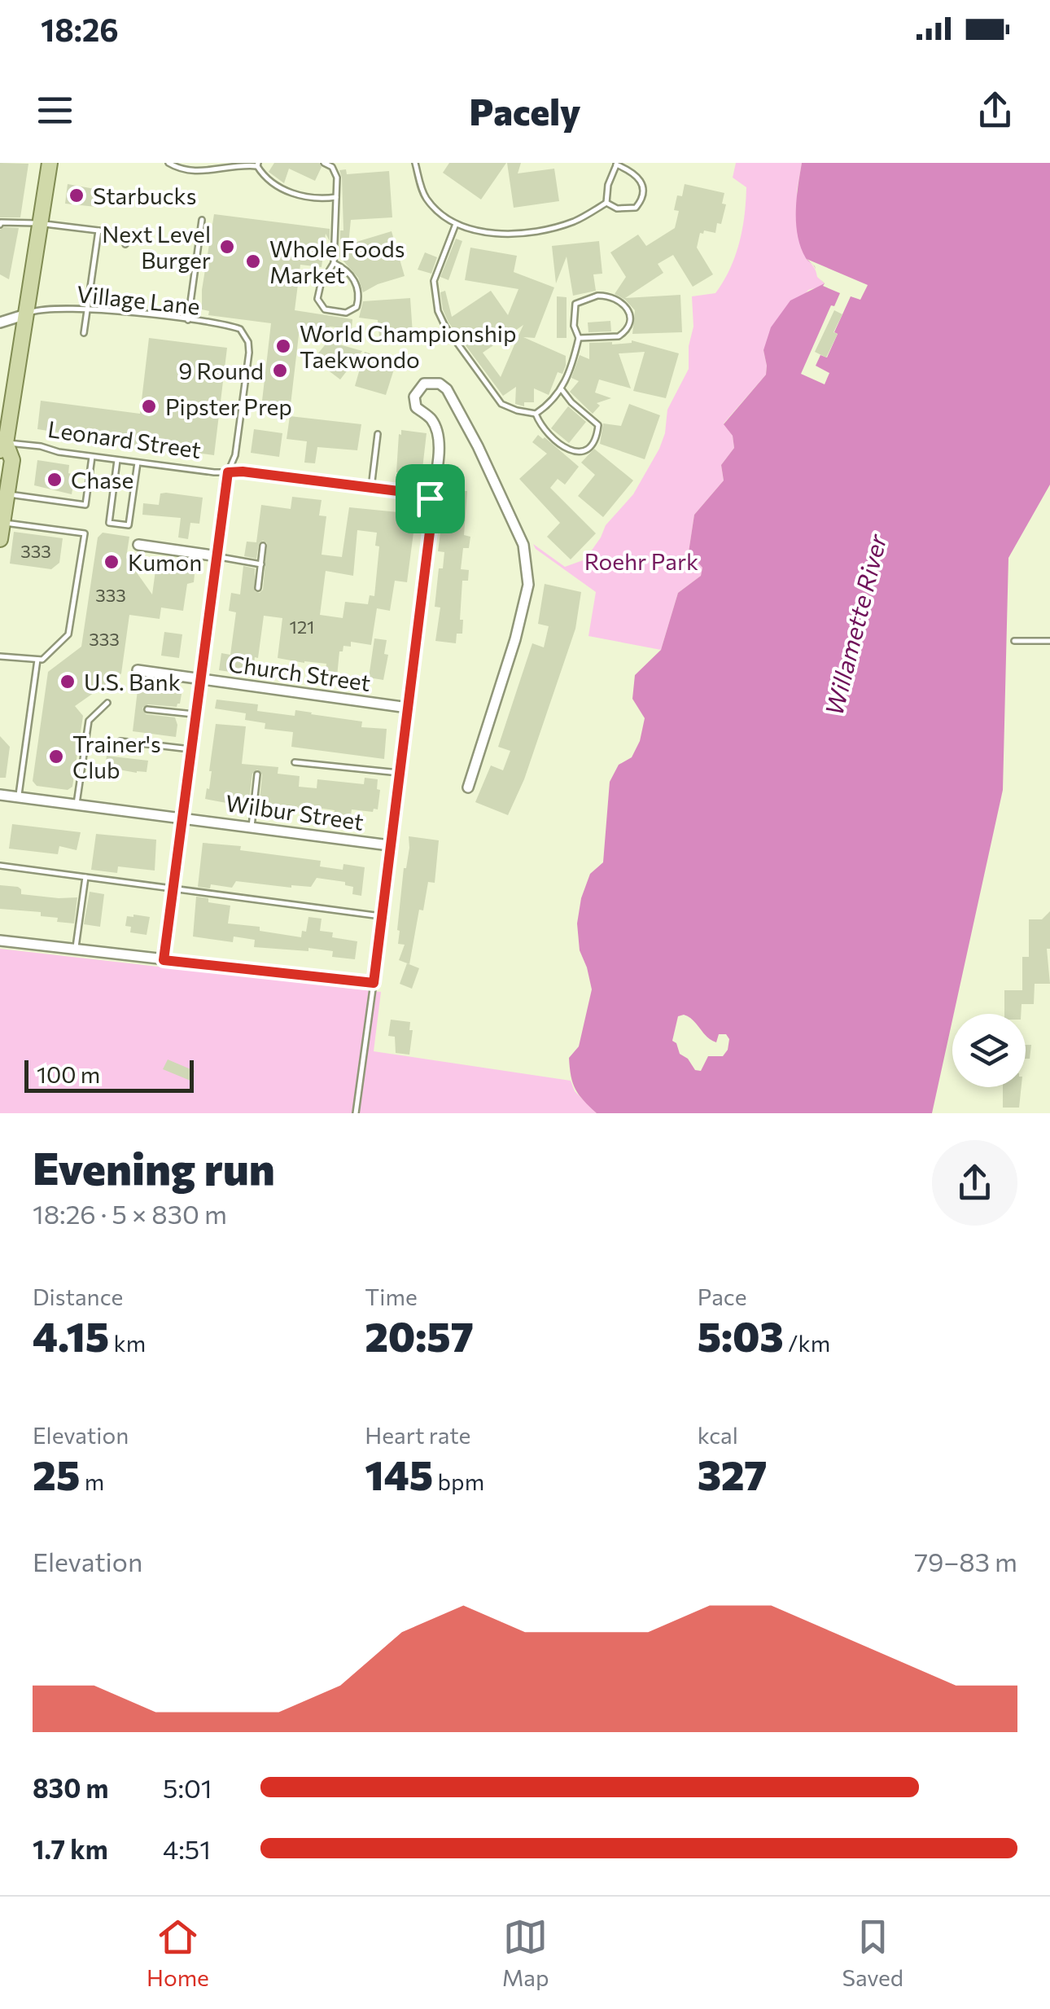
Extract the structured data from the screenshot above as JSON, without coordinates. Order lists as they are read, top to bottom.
{
  "streets": {
    "street": ["Leonard Street", "Church Street", "Wilbur Street"],
    "lane": ["Village Lane"]
  },
  "crossings": [
    ["Village Lane", "Leonard Street"]
  ],
  "water": ["Willamette River"],
  "parks": ["Roehr Park"],
  "places": [
    "Starbucks",
    "Next Level Burger",
    "Whole Foods Market",
    "World Championship Taekwondo",
    "9 Round",
    "Pipster Prep",
    "Chase",
    "Kumon",
    "U.S. Bank",
    "Trainer's Club"
  ],
  "house_numbers": [
    "333",
    "333",
    "121",
    "333"
  ],
  "scale_bar": "100 m",
  "page": {
    "status": "18:26",
    "header": "Pacely",
    "scale": "100 m",
    "heading": ["Evening run", "18:26 · 5 × 830 m"],
    "stats": [
      ["Distance", "4.15 km"],
      ["Time", "20:57"],
      ["Pace", "5:03 /km"],
      ["Elevation", "25 m"],
      ["Heart rate", "145 bpm"],
      ["kcal", "327"]
    ],
    "chart": ["Elevation", "79–83 m"],
    "list": [
      {
        "name": "830 m",
        "note": "5:01"
      },
      {
        "name": "1.7 km",
        "note": "4:51"
      }
    ],
    "tabs": ["Home", "Map", "Saved"]
  }
}
